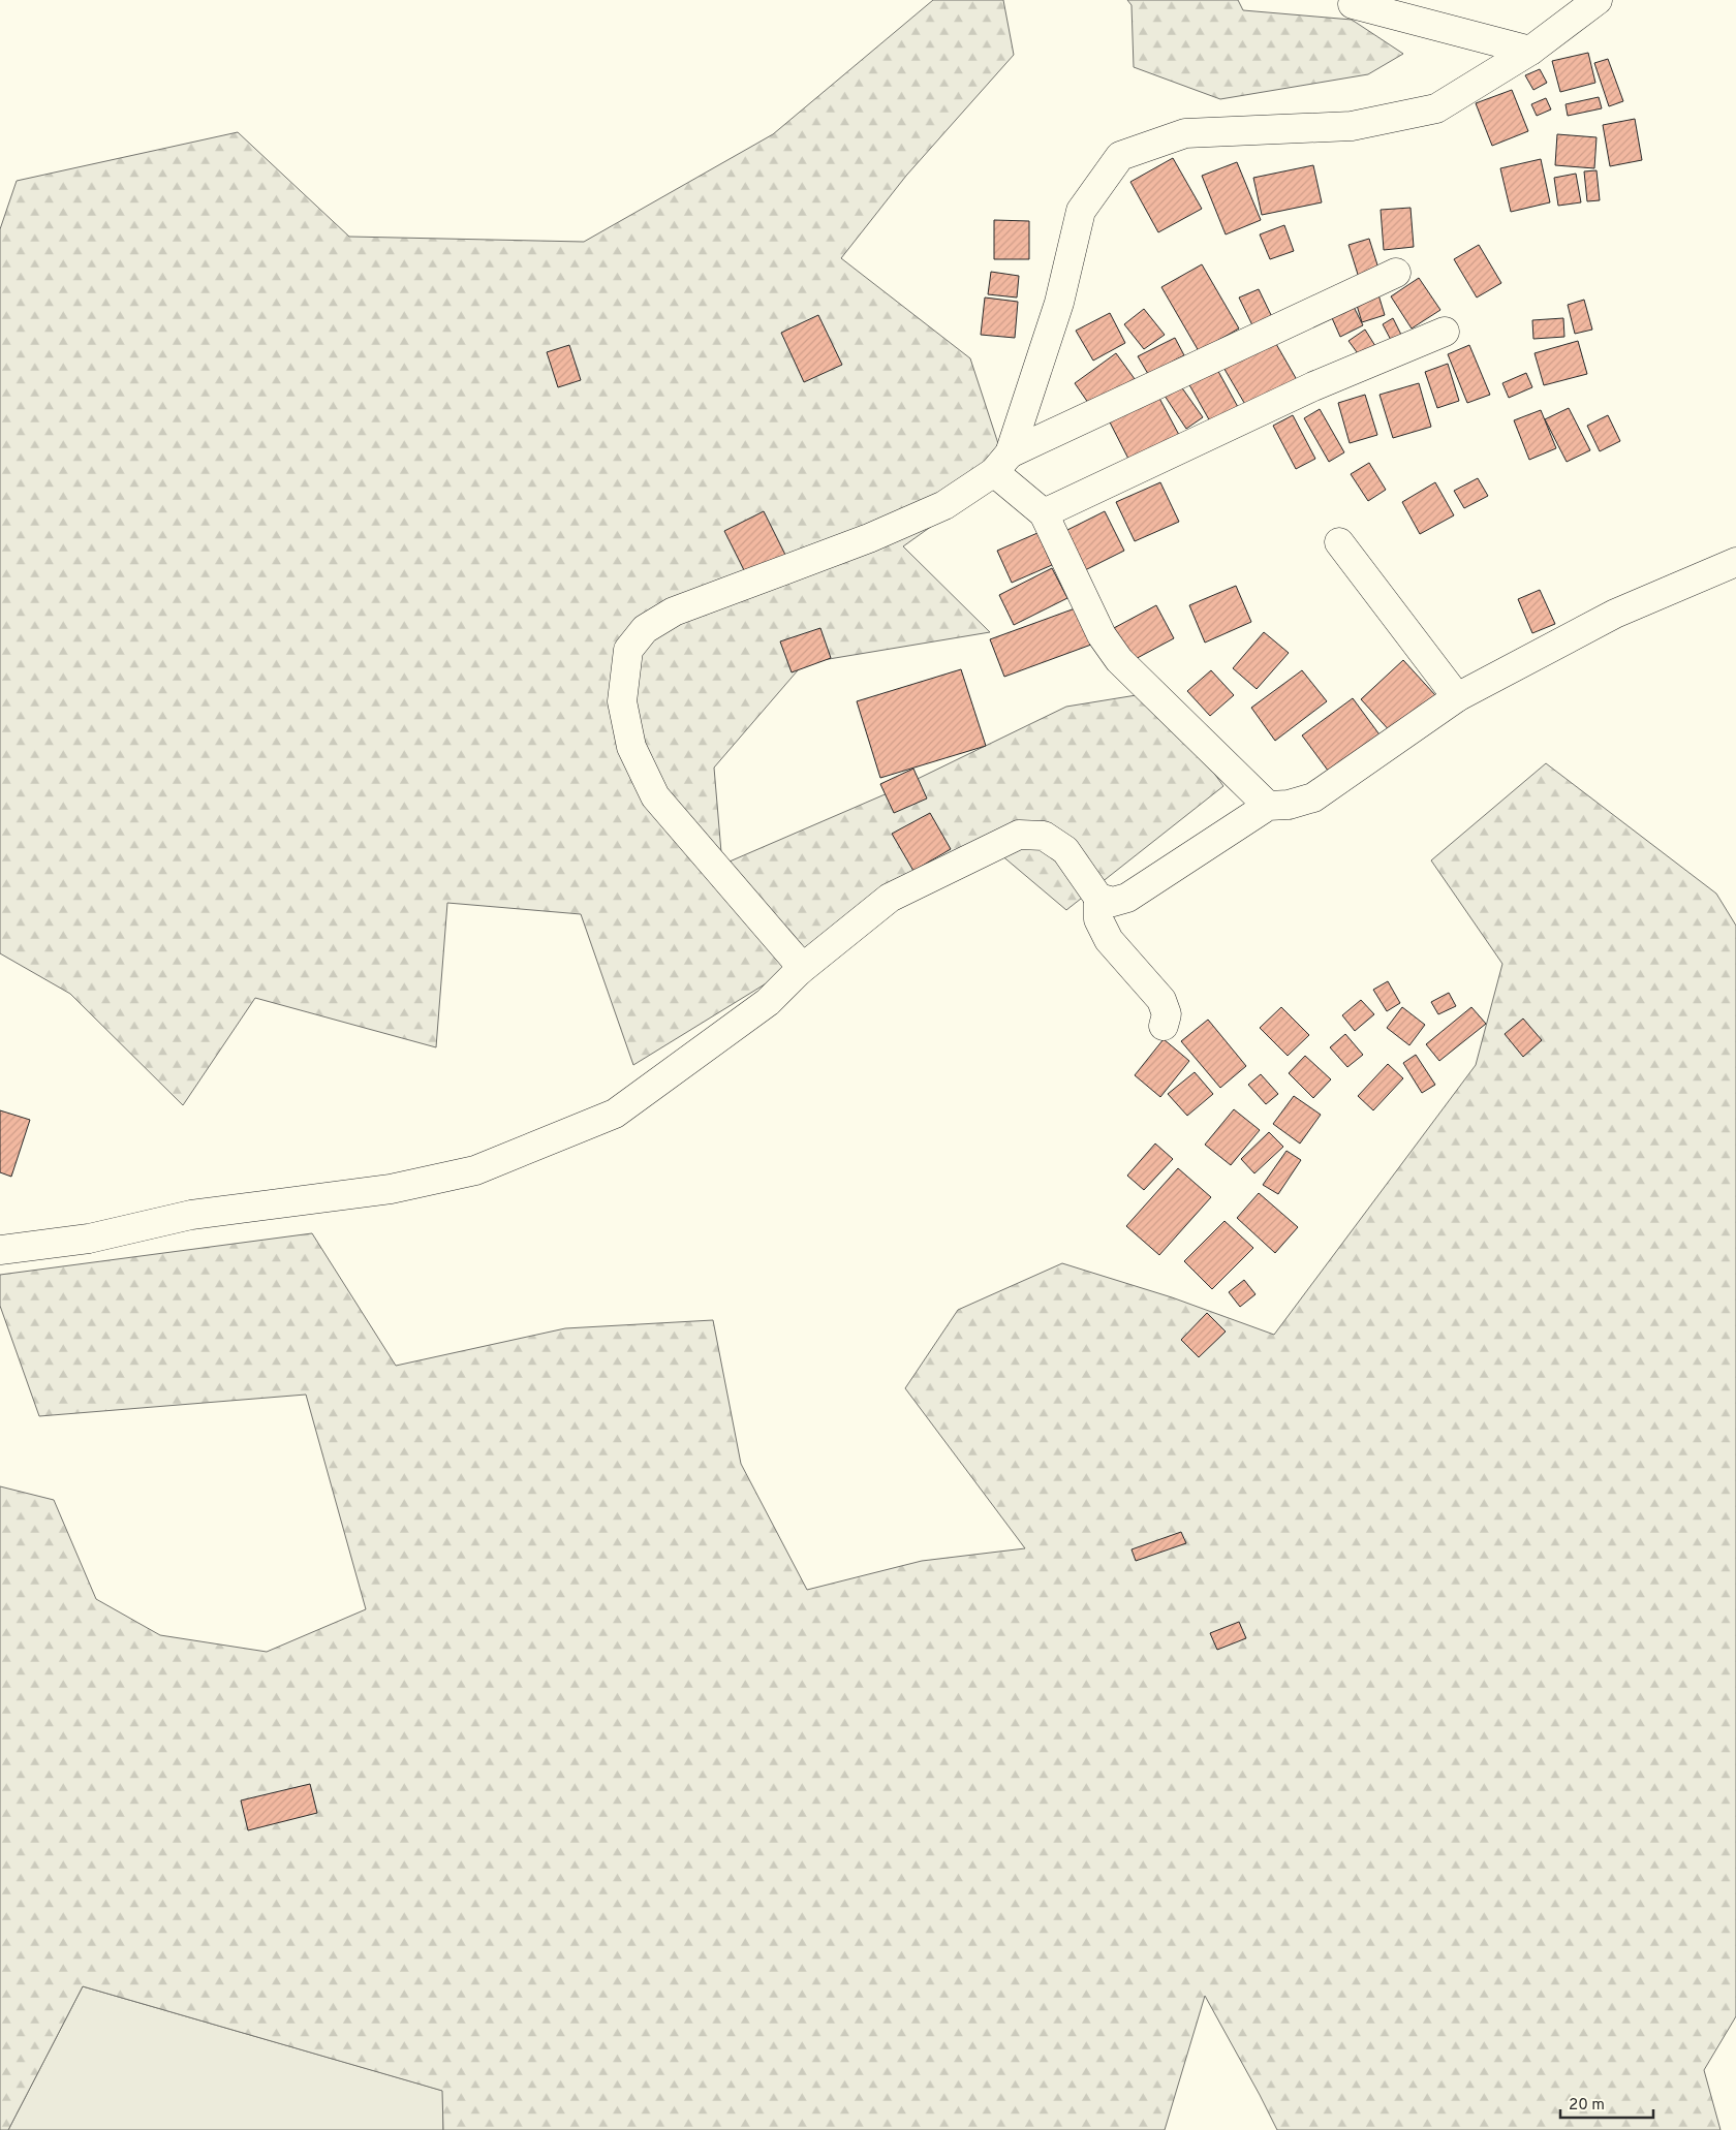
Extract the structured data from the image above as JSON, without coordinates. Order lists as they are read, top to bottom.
{
  "scale_bar": "20 m"
}
